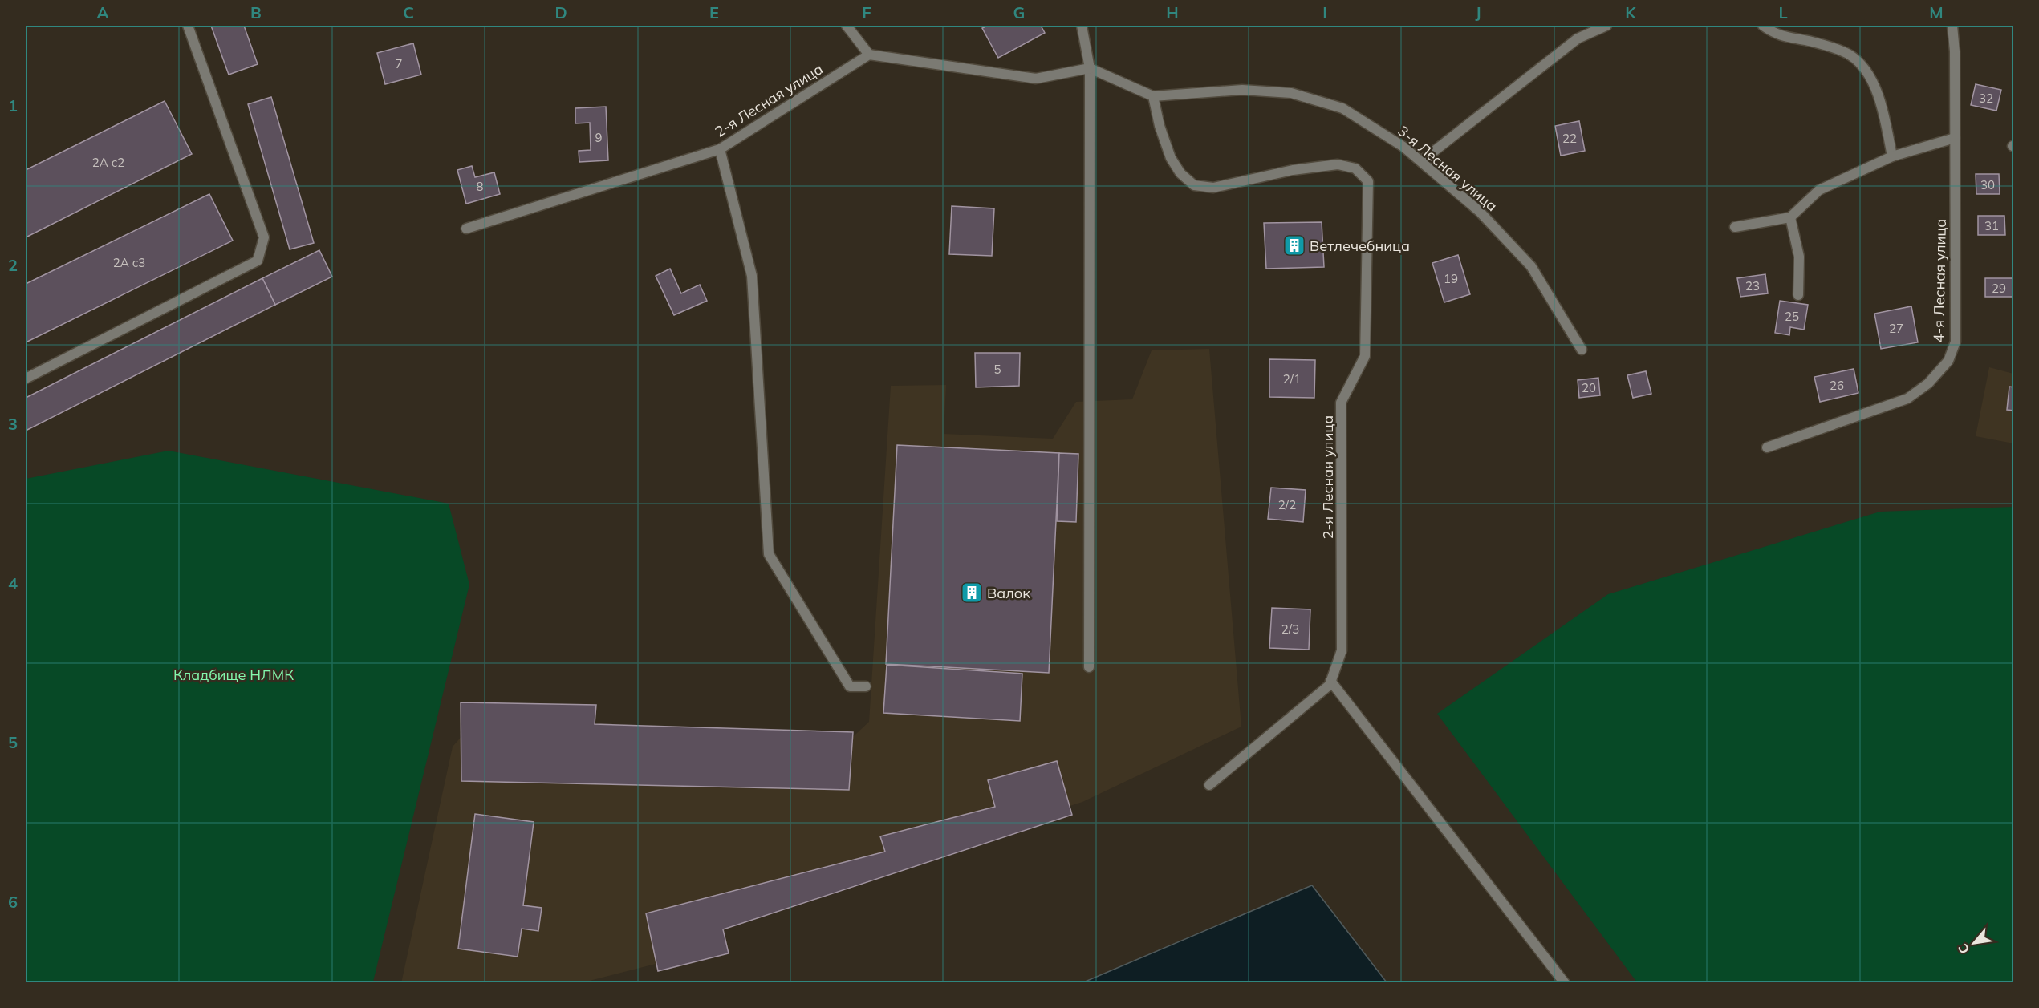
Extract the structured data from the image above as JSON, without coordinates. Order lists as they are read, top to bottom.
{
  "streets": {
    "street": ["2-я Лесная улица", "3-я Лесная улица", "4-я Лесная улица"]
  },
  "crossings": [
    ["2-я Лесная улица", "3-я Лесная улица"]
  ],
  "parks": ["Кладбище НЛМК"],
  "places": {
    "building": ["Ветлечебница", "Валок"]
  },
  "house_numbers": [
    "7",
    "32",
    "9",
    "22",
    "2А с2",
    "30",
    "8",
    "31",
    "2А с3",
    "19",
    "23",
    "29",
    "25",
    "27",
    "5",
    "2/1",
    "26",
    "20",
    "2/2",
    "2/3"
  ],
  "north": "bottom left",
  "grid": {
    "columns": [
      "A",
      "B",
      "C",
      "D",
      "E",
      "F",
      "G",
      "H",
      "I",
      "J",
      "K",
      "L",
      "M"
    ],
    "rows": [
      "1",
      "2",
      "3",
      "4",
      "5",
      "6"
    ]
  }
}
